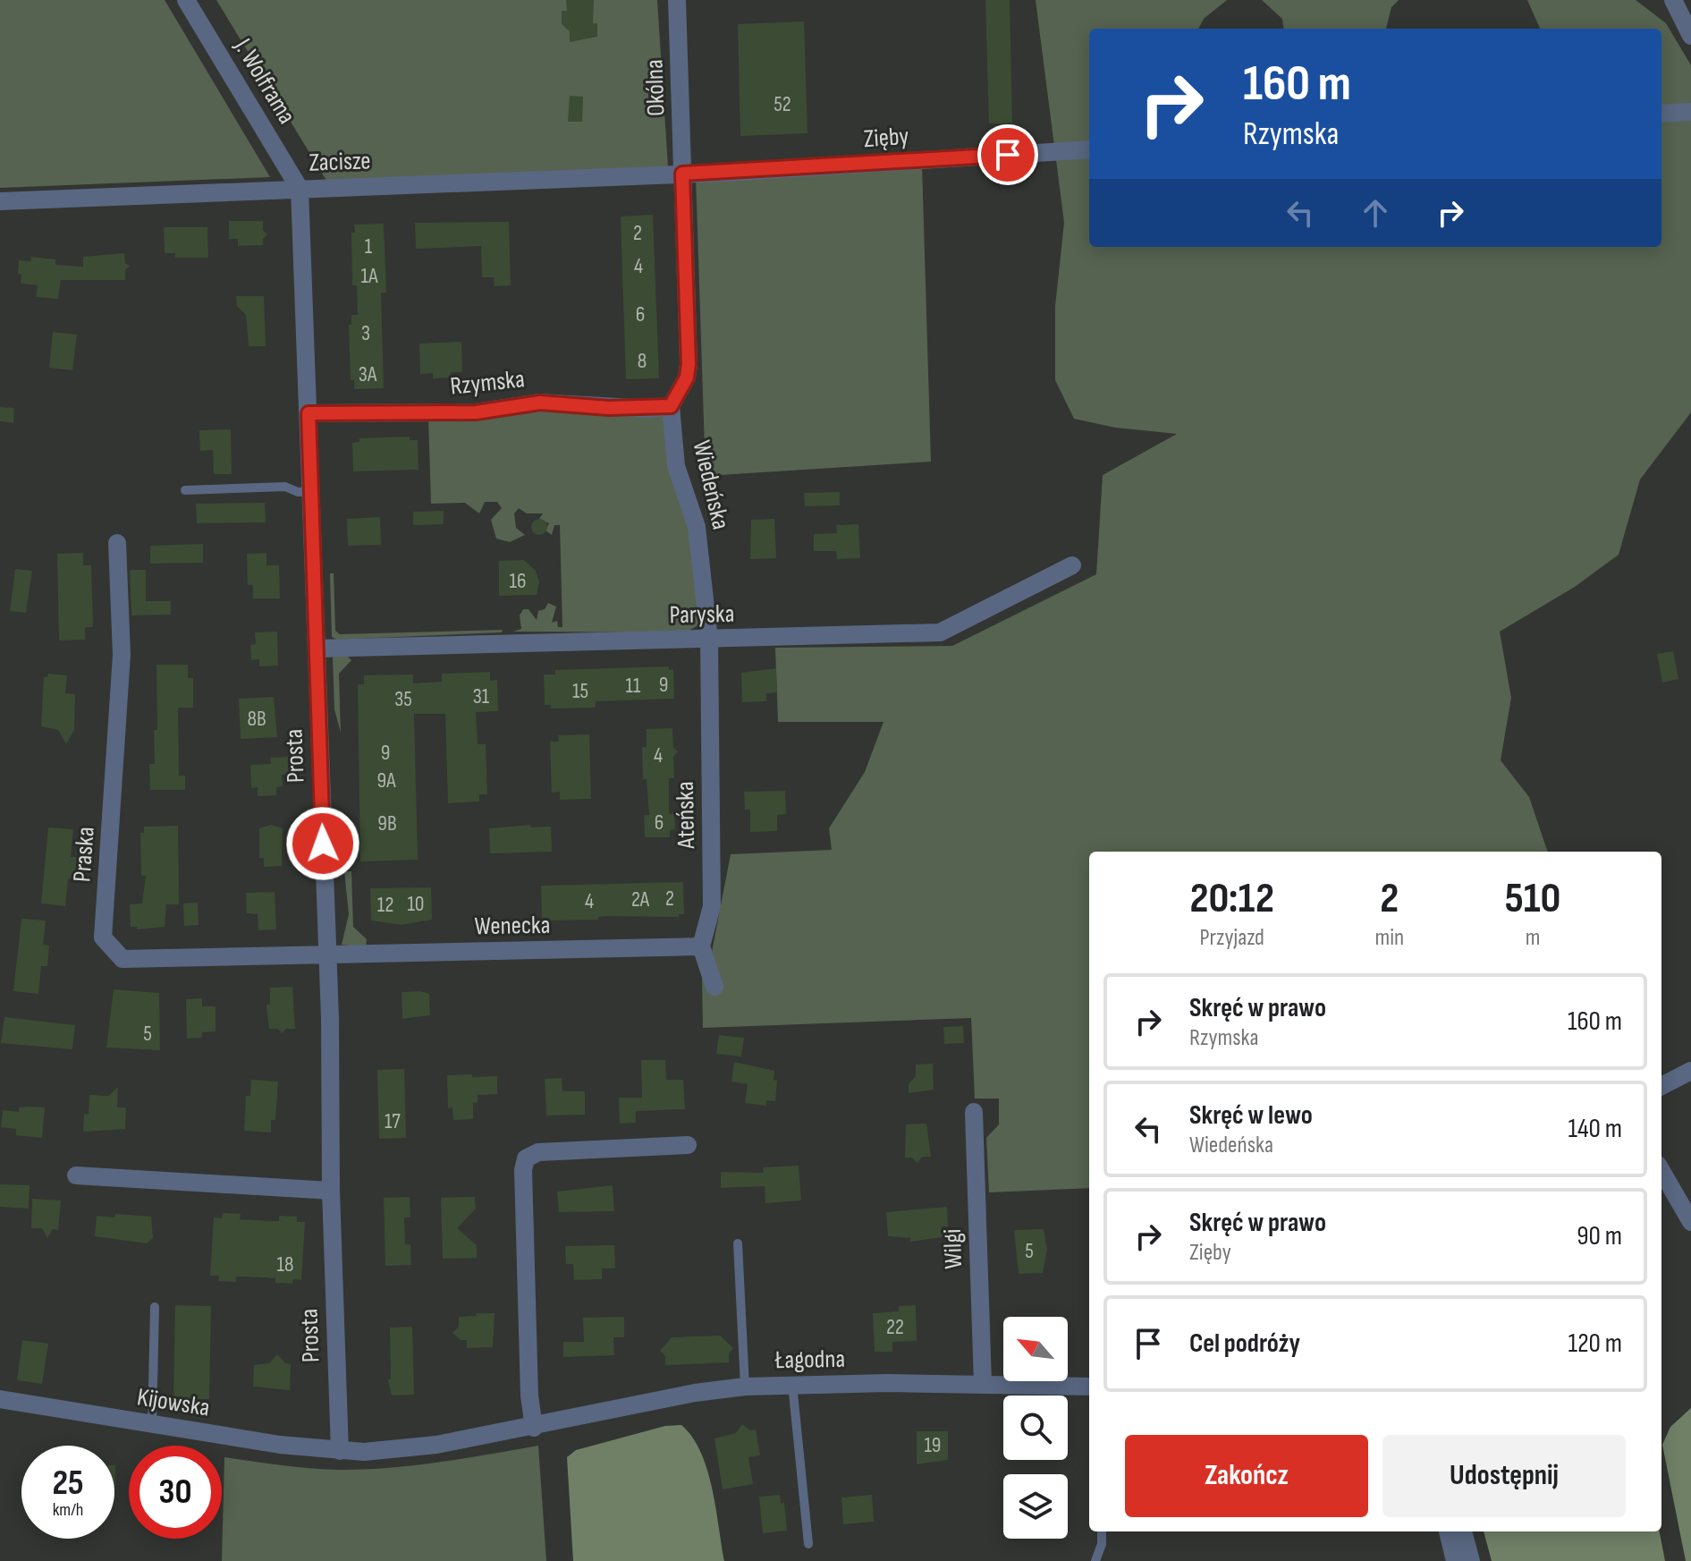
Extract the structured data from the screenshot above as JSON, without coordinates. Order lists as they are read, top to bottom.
{
  "streets": {
    "street": [
      "J. Wolframa",
      "Okólna",
      "Zięby",
      "Zacisze",
      "Rzymska",
      "Wiedeńska",
      "Paryska",
      "Prosta",
      "Ateńska",
      "Praska",
      "Wenecka",
      "Wilgi",
      "Łagodna",
      "Kijowska"
    ]
  },
  "crossings": [
    ["J. Wolframa", "Zacisze"],
    ["J. Wolframa", "Prosta"],
    ["Okólna", "Zięby"],
    ["Okólna", "Zacisze"],
    ["Zięby", "Zacisze"],
    ["Zacisze", "Prosta"],
    ["Rzymska", "Wiedeńska"],
    ["Rzymska", "Prosta"],
    ["Wiedeńska", "Paryska"],
    ["Wiedeńska", "Ateńska"],
    ["Paryska", "Prosta"],
    ["Paryska", "Ateńska"],
    ["Prosta", "Praska"],
    ["Prosta", "Wenecka"],
    ["Prosta", "Łagodna"],
    ["Prosta", "Kijowska"],
    ["Ateńska", "Wenecka"],
    ["Praska", "Wenecka"],
    ["Wilgi", "Łagodna"],
    ["Łagodna", "Kijowska"]
  ],
  "house_numbers": [
    "52",
    "2",
    "1",
    "4",
    "1A",
    "6",
    "3",
    "8",
    "3A",
    "16",
    "9",
    "11",
    "15",
    "31",
    "35",
    "8B",
    "9",
    "4",
    "9A",
    "6",
    "9B",
    "2",
    "2A",
    "4",
    "10",
    "12",
    "5",
    "17",
    "5",
    "18",
    "22",
    "19"
  ],
  "north": "top left",
  "page": {
    "turn": ["160 m", "Rzymska"],
    "eta": [
      "20:12",
      "Przyjazd",
      "2",
      "min",
      "510",
      "m"
    ],
    "list": [
      {
        "name": "Skręć w prawo",
        "note": "Rzymska",
        "value": "160 m"
      },
      {
        "name": "Skręć w lewo",
        "note": "Wiedeńska",
        "value": "140 m"
      },
      {
        "name": "Skręć w prawo",
        "note": "Zięby",
        "value": "90 m"
      },
      {
        "name": "Cel podróży",
        "value": "120 m"
      }
    ],
    "buttons": ["Zakończ", "Udostępnij"],
    "speed": "25 km/h",
    "limit": "30"
  }
}
